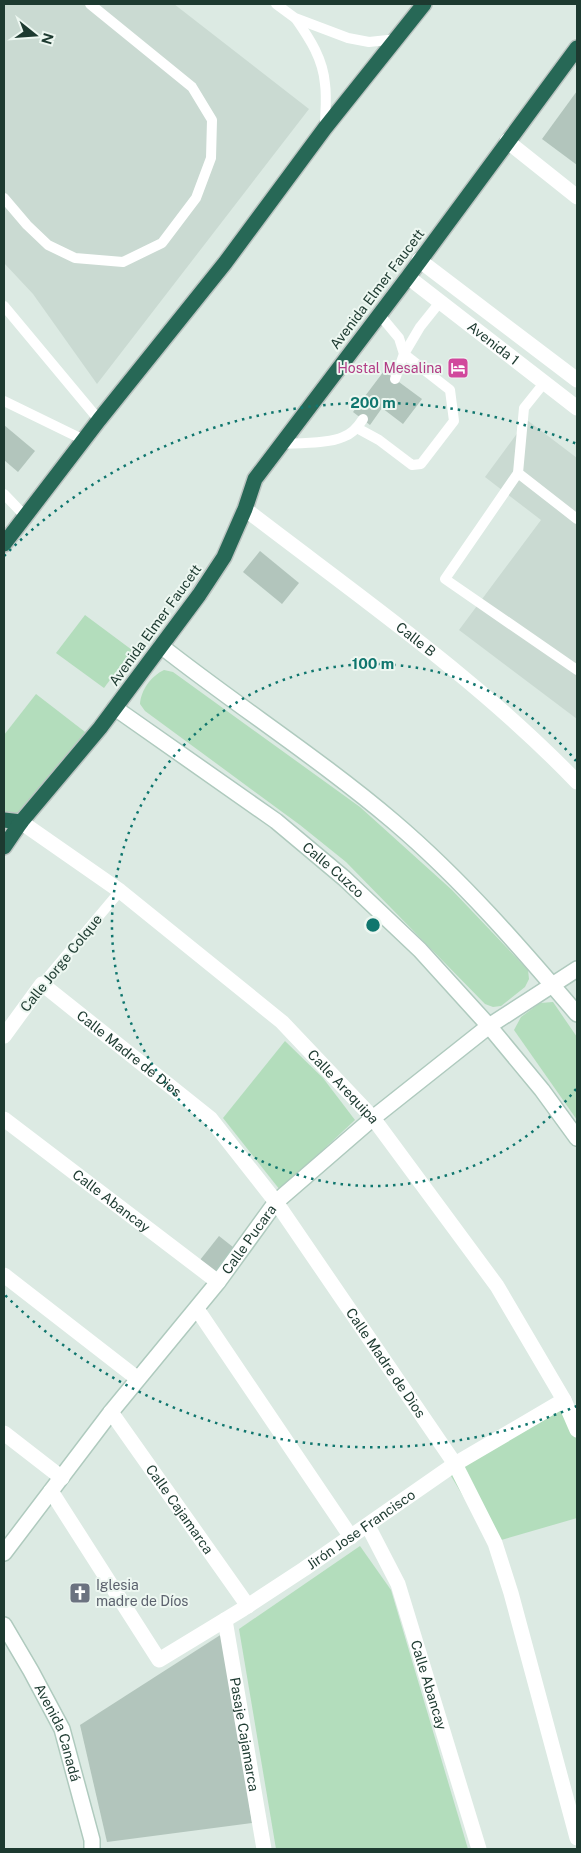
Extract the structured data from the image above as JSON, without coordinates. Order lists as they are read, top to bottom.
{
  "streets": {
    "highway": ["Avenida Elmer Faucett"],
    "street": [
      "Avenida 1",
      "Calle B",
      "Calle Cuzco",
      "Calle Jorge Colque",
      "Calle Madre de Dios",
      "Calle Arequipa",
      "Calle Abancay",
      "Calle Pucara",
      "Calle Cajamarca",
      "Jirón Jose Francisco",
      "Avenida Canadá",
      "Pasaje Cajamarca"
    ]
  },
  "crossings": [
    ["Avenida Elmer Faucett", "Avenida 1"],
    ["Avenida Elmer Faucett", "Calle B"],
    ["Avenida Elmer Faucett", "Calle Cuzco"],
    ["Avenida Elmer Faucett", "Calle Arequipa"],
    ["Calle Cuzco", "Calle Pucara"],
    ["Calle Jorge Colque", "Calle Madre de Dios"],
    ["Calle Jorge Colque", "Calle Arequipa"],
    ["Calle Madre de Dios", "Calle Pucara"],
    ["Calle Madre de Dios", "Jirón Jose Francisco"],
    ["Calle Arequipa", "Calle Pucara"],
    ["Calle Arequipa", "Jirón Jose Francisco"],
    ["Calle Abancay", "Calle Pucara"],
    ["Calle Abancay", "Jirón Jose Francisco"],
    ["Calle Pucara", "Calle Cajamarca"],
    ["Calle Pucara", "Jirón Jose Francisco"],
    ["Calle Cajamarca", "Jirón Jose Francisco"],
    ["Jirón Jose Francisco", "Pasaje Cajamarca"]
  ],
  "places": {
    "hotel": ["Hostal Mesalina"],
    "church": ["Iglesia madre de Díos"]
  },
  "north": "right",
  "rings": ["200 m", "100 m"]
}
